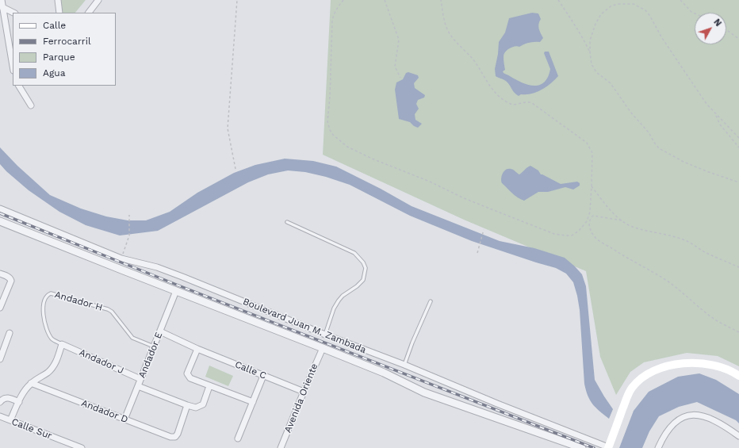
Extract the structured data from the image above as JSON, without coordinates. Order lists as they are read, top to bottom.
{
  "streets": {
    "street": [
      "Boulevard Juan M. Zambada",
      "Andador E",
      "Andador J",
      "Calle C",
      "Avenida Oriente",
      "Andador D",
      "Calle Sur"
    ],
    "lane": ["Andador H"]
  },
  "crossings": [
    ["Andador H", "Andador E"],
    ["Andador H", "Andador J"],
    ["Boulevard Juan M. Zambada", "Andador E"],
    ["Boulevard Juan M. Zambada", "Avenida Oriente"],
    ["Andador E", "Andador J"],
    ["Andador E", "Calle C"],
    ["Andador E", "Andador D"],
    ["Calle C", "Avenida Oriente"]
  ],
  "legend": [
    "Calle",
    "Ferrocarril",
    "Parque",
    "Agua"
  ],
  "north": "top right"
}
